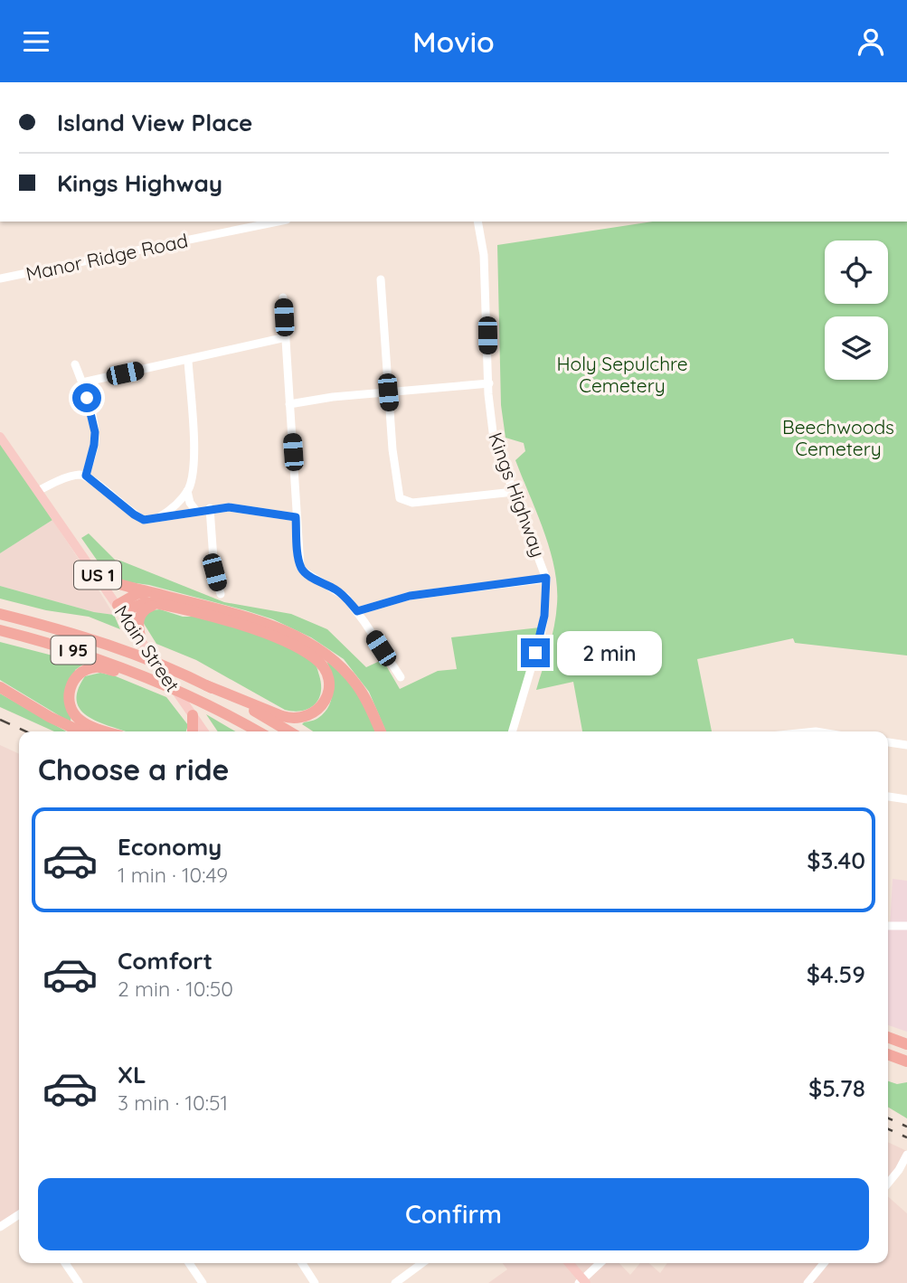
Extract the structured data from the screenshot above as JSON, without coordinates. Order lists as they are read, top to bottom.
{
  "streets": {
    "highway": ["I 95"],
    "main road": ["US 1", "Main Street"],
    "street": ["Manor Ridge Road", "Kings Highway"]
  },
  "parks": ["Holy Sepulchre Cemetery", "Beechwoods Cemetery"],
  "page": {
    "header": "Movio",
    "banner": ["Island View Place", "Kings Highway"],
    "bubble": "2 min",
    "heading": "Choose a ride",
    "list": [
      {
        "name": "Economy",
        "note": "1 min · 10:49",
        "value": "$3.40"
      },
      {
        "name": "Comfort",
        "note": "2 min · 10:50",
        "value": "$4.59"
      },
      {
        "name": "XL",
        "note": "3 min · 10:51",
        "value": "$5.78"
      }
    ],
    "buttons": "Confirm"
  }
}
